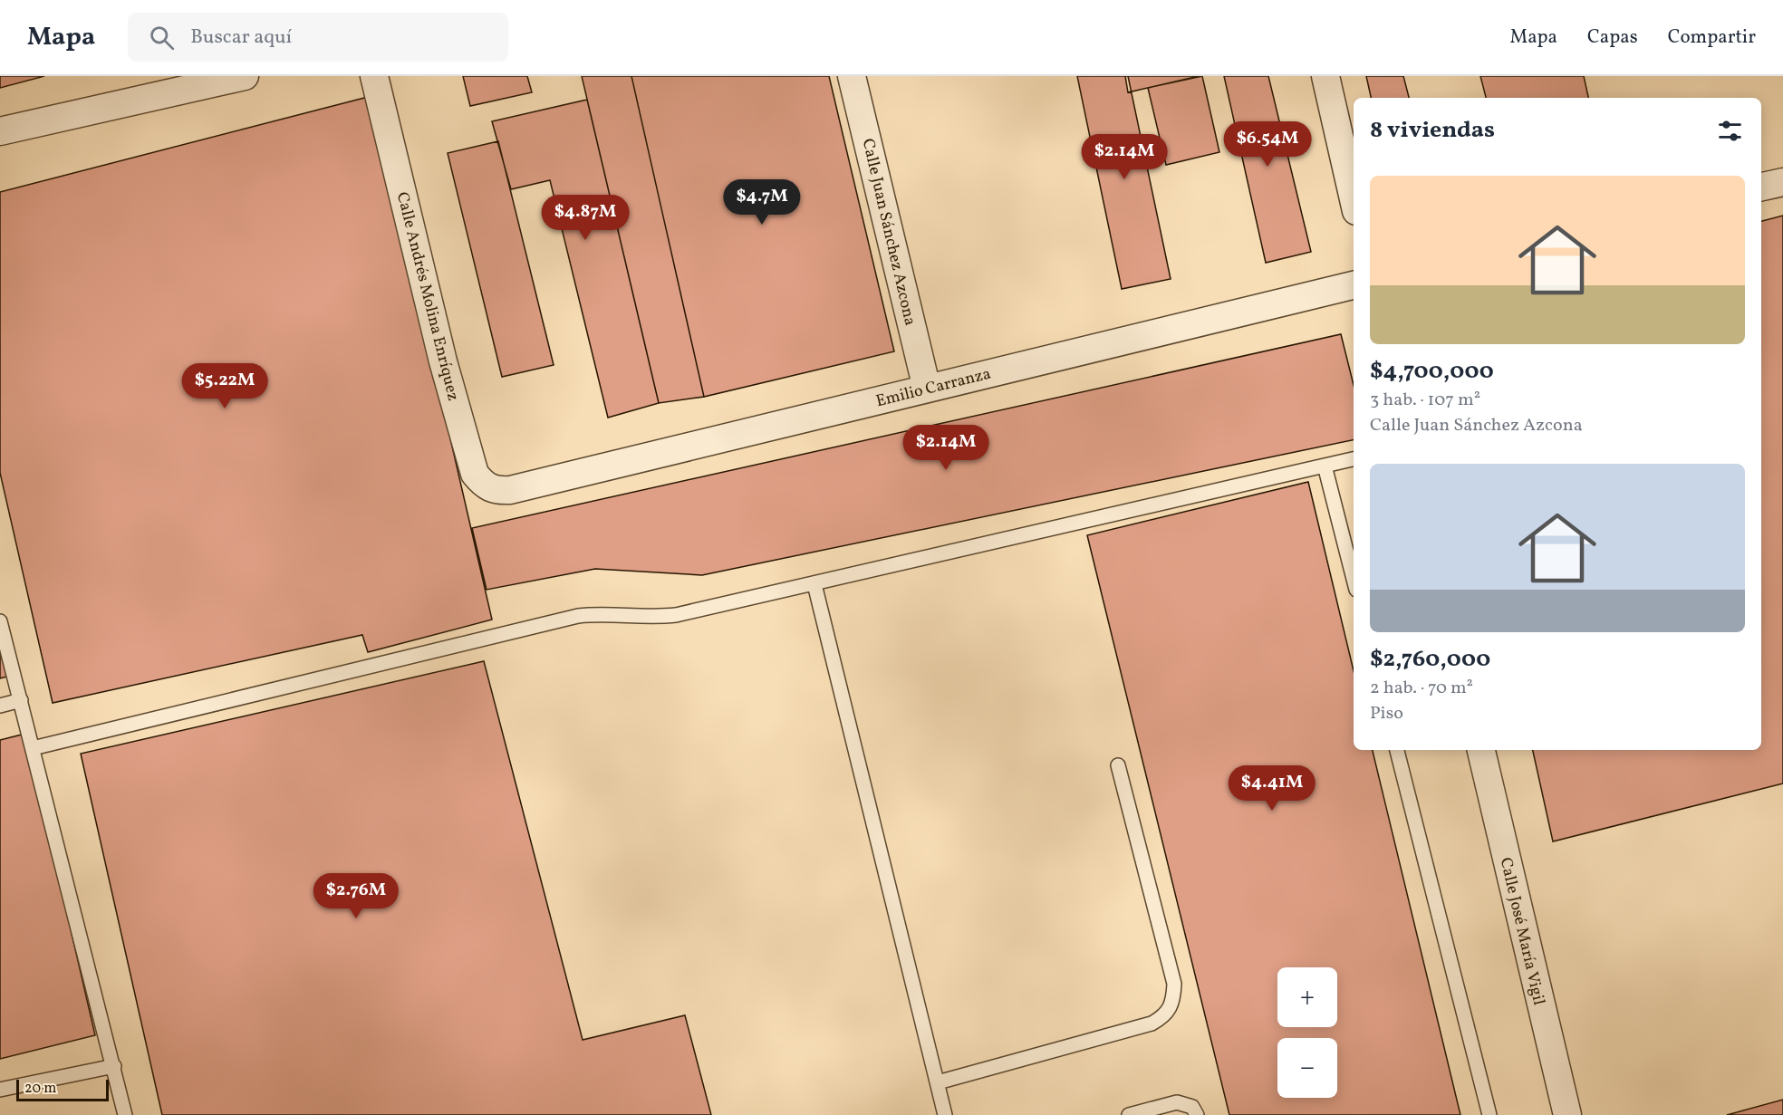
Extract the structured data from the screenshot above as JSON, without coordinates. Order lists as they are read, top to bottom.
{
  "streets": {
    "street": [
      "Calle Juan Sánchez Azcona",
      "Calle Andrés Molina Enríquez",
      "Emilio Carranza",
      "Calle José María Vigil"
    ]
  },
  "crossings": [
    ["Calle Juan Sánchez Azcona", "Emilio Carranza"],
    ["Calle Andrés Molina Enríquez", "Emilio Carranza"]
  ],
  "scale_bar": "20 m",
  "page": {
    "header": "Mapa",
    "search": "Buscar aquí",
    "nav": ["Mapa", "Capas", "Compartir"],
    "heading": "8 viviendas",
    "price": [
      "$6.54M",
      "$2.14M",
      "$4.7M",
      "$4.87M",
      "$5.22M",
      "$2.14M",
      "$4.41M",
      "$2.76M"
    ],
    "list": [
      {
        "name": "$4,700,000",
        "note": "3 hab. · 107 m² · Calle Juan Sánchez Azcona"
      },
      {
        "name": "$2,760,000",
        "note": "2 hab. · 70 m² · Piso"
      }
    ],
    "map_buttons": ["+", "−"],
    "scale": "20 m"
  }
}
